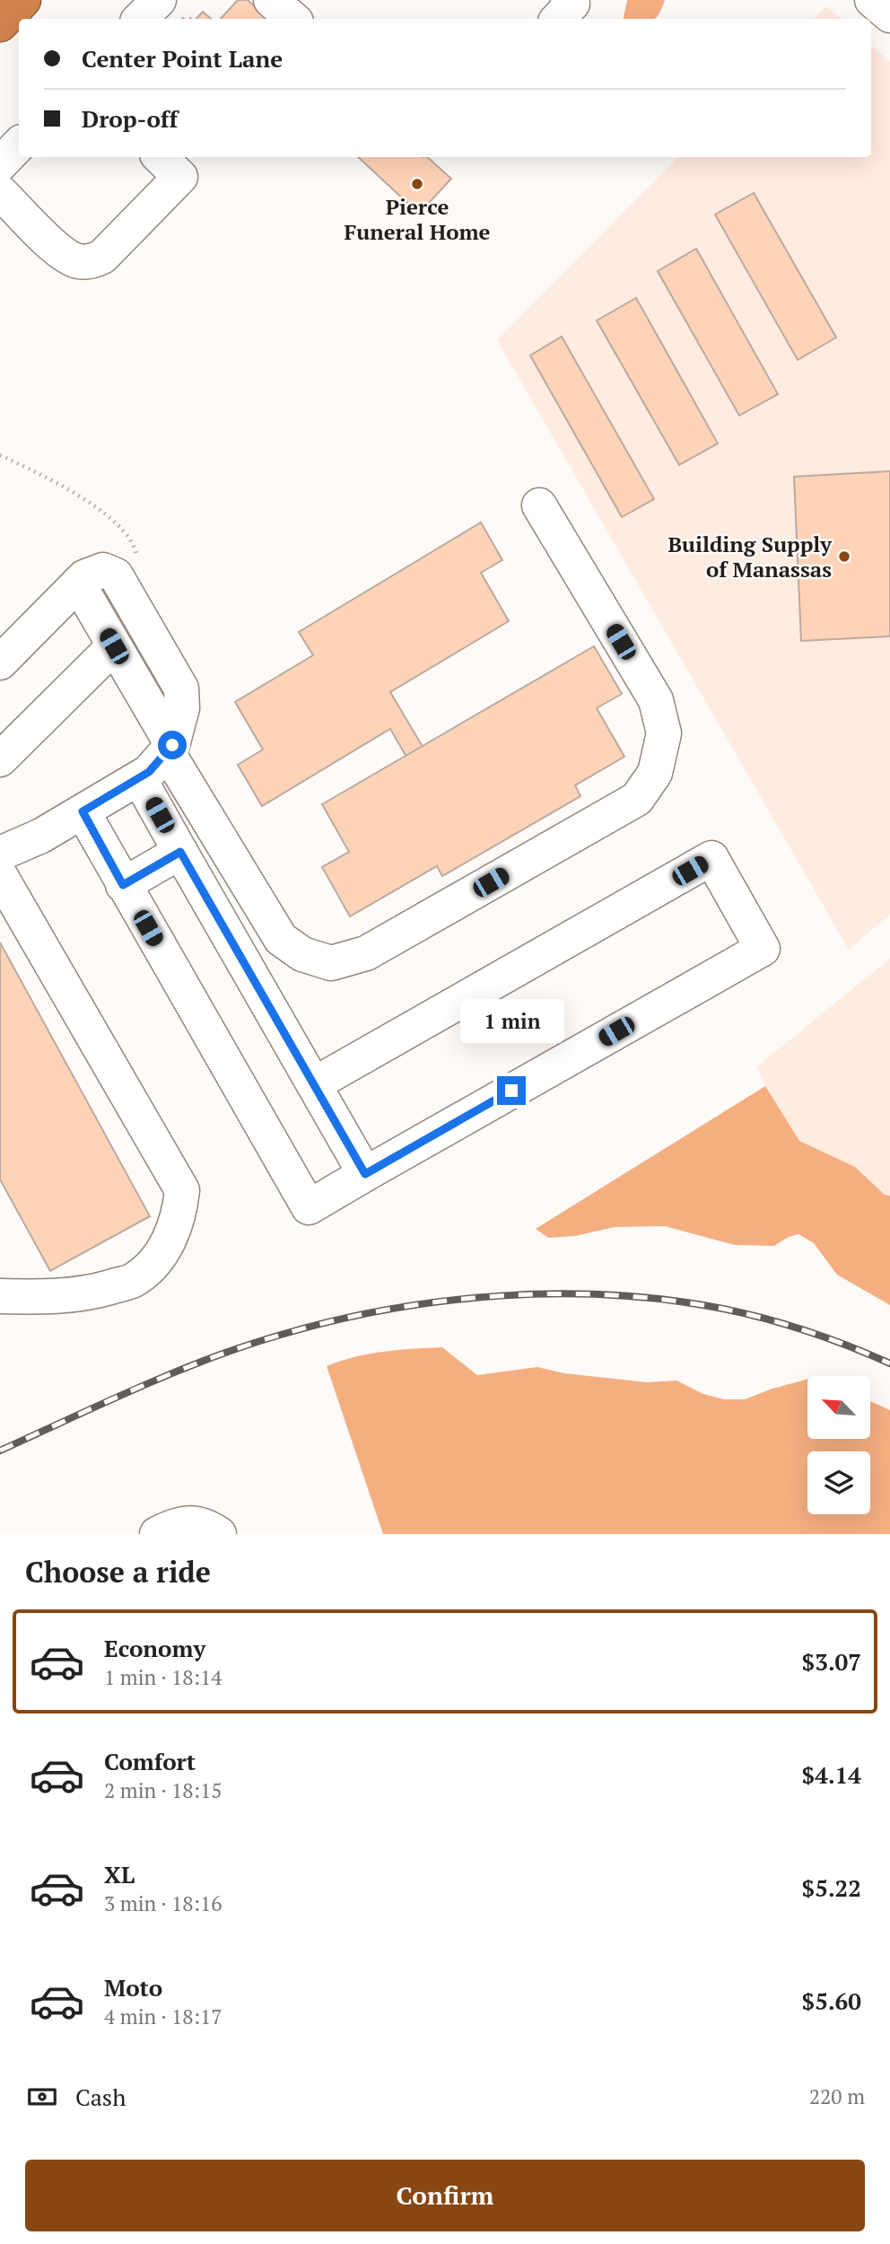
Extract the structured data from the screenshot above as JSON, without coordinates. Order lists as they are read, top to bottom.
{
  "places": ["Pierce Funeral Home", "Building Supply of Manassas"],
  "north": "top left",
  "page": {
    "banner": ["Center Point Lane", "Drop-off"],
    "bubble": "1 min",
    "heading": "Choose a ride",
    "list": [
      {
        "name": "Economy",
        "note": "1 min · 18:14",
        "value": "$3.07"
      },
      {
        "name": "Comfort",
        "note": "2 min · 18:15",
        "value": "$4.14"
      },
      {
        "name": "XL",
        "note": "3 min · 18:16",
        "value": "$5.22"
      },
      {
        "name": "Moto",
        "note": "4 min · 18:17",
        "value": "$5.60"
      }
    ],
    "pay": ["Cash", "220 m"],
    "buttons": "Confirm"
  }
}
